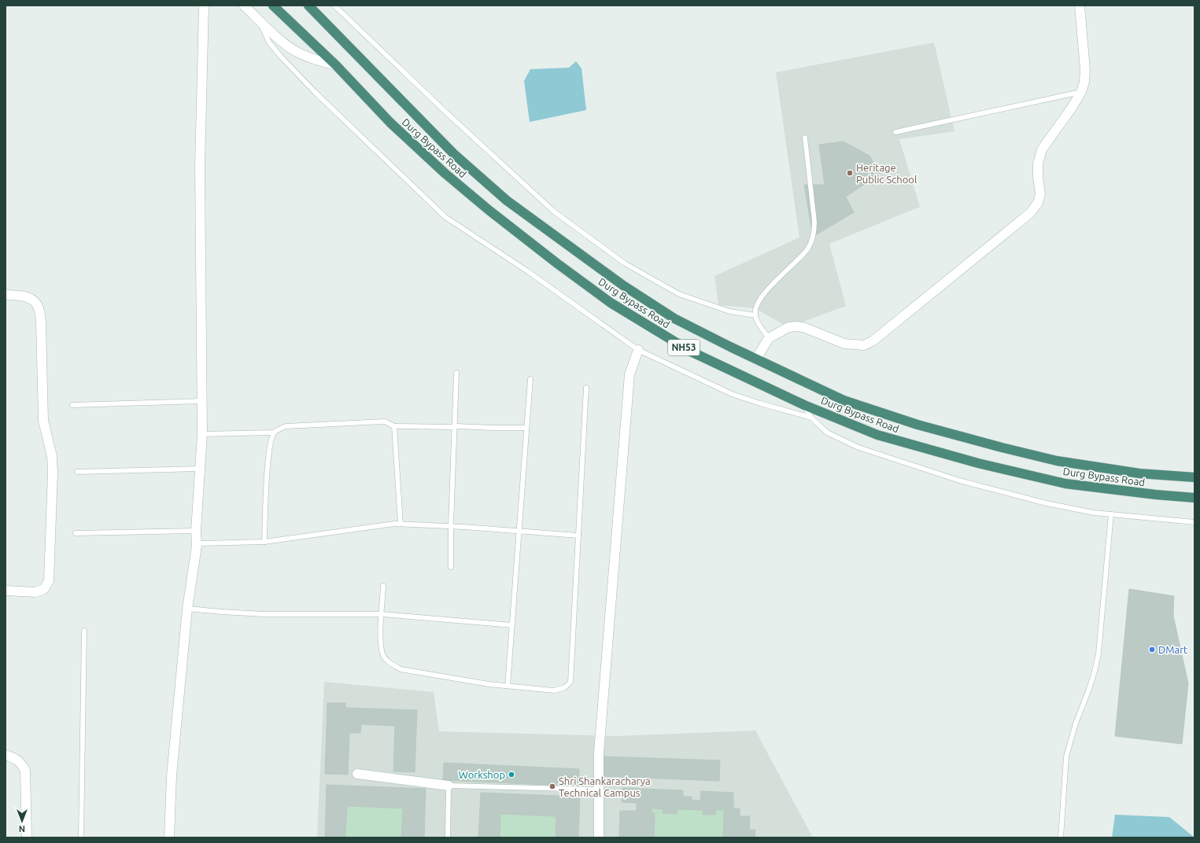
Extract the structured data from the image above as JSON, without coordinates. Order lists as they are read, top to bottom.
{
  "streets": {
    "highway": ["Durg Bypass Road", "NH53"]
  },
  "places": [
    "Heritage Public School",
    "DMart",
    "Workshop",
    "Shri Shankaracharya Technical Campus"
  ],
  "north": "bottom"
}
